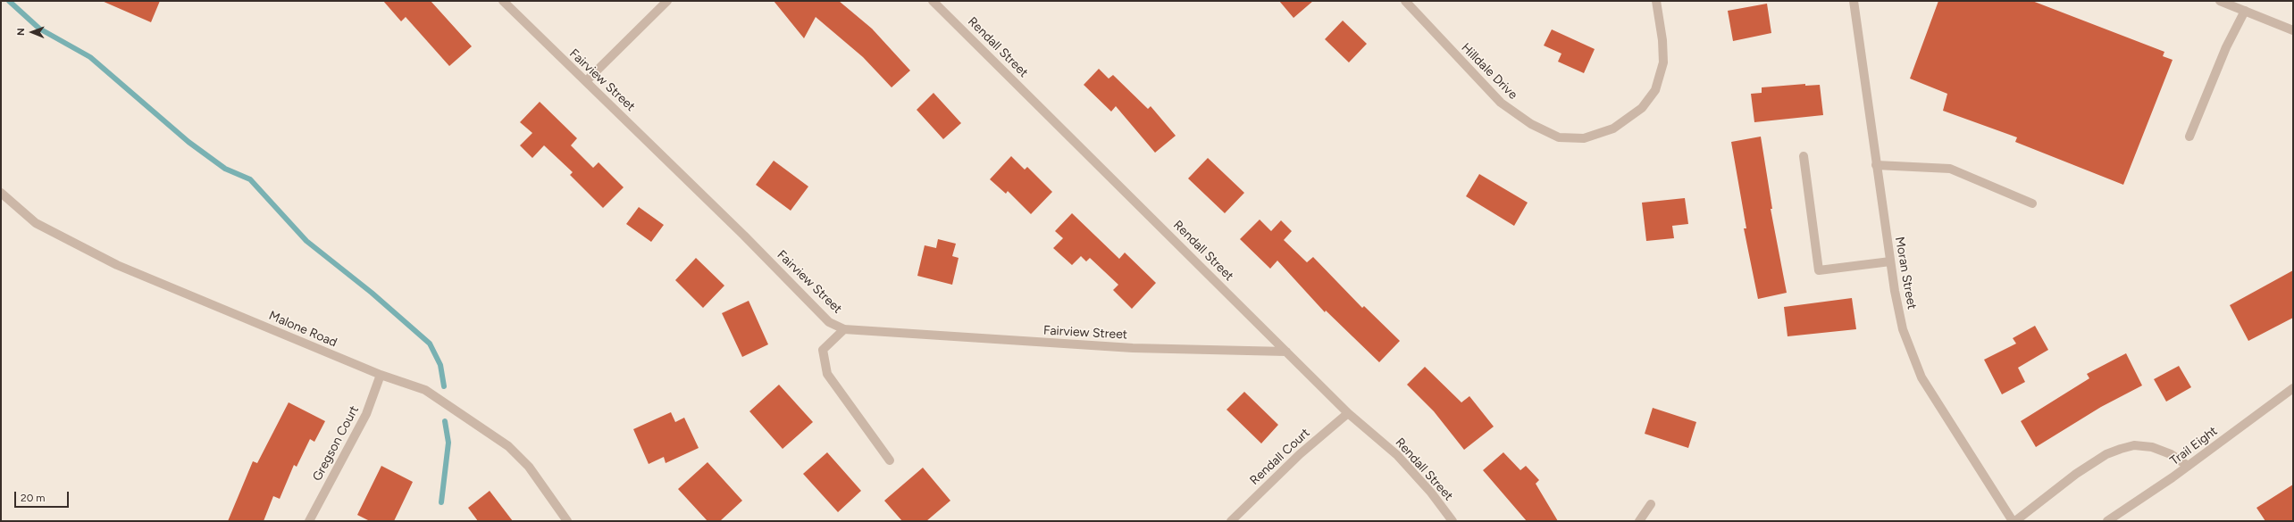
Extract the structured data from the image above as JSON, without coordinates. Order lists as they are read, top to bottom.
{
  "streets": {
    "street": [
      "Rendall Street",
      "Hilldale Drive",
      "Fairview Street",
      "Moran Street",
      "Malone Road",
      "Gregson Court",
      "Trail Eight",
      "Rendall Court"
    ]
  },
  "crossings": [
    ["Rendall Street", "Fairview Street"],
    ["Rendall Street", "Rendall Court"],
    ["Malone Road", "Gregson Court"]
  ],
  "scale_bar": "20 m",
  "north": "left"
}
